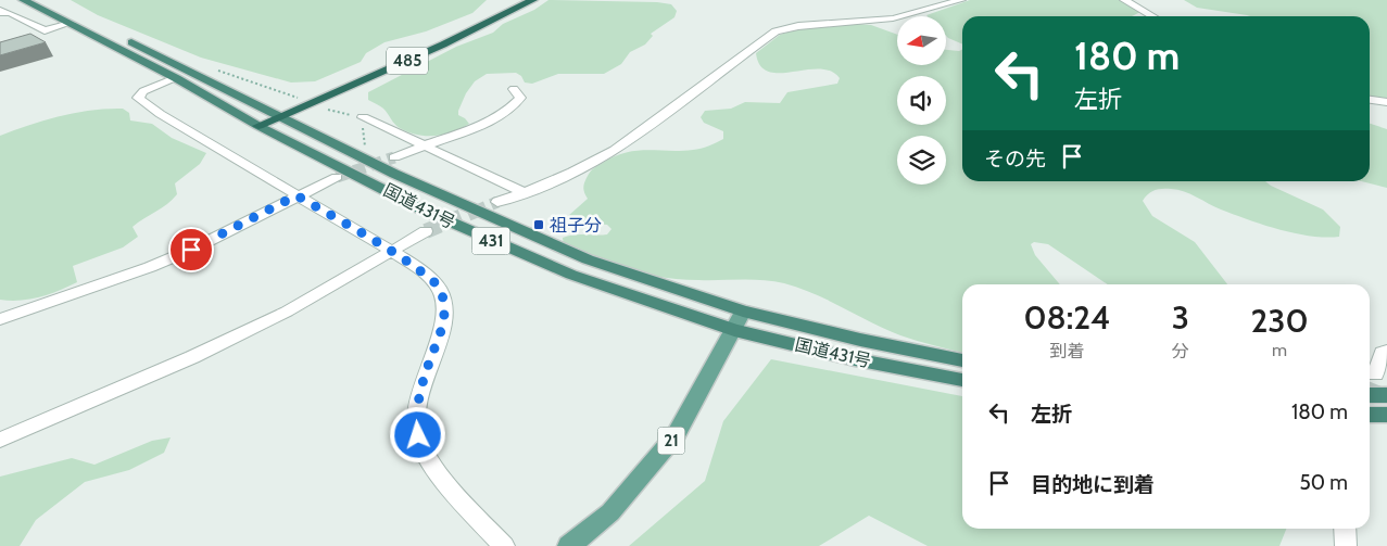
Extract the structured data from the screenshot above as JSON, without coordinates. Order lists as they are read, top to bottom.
{
  "streets": {
    "highway": ["485", "国道431号", "431"],
    "main road": ["21"]
  },
  "crossings": [
    ["485", "国道431号"],
    ["国道431号", "21"]
  ],
  "places": {
    "transit": ["祖子分"]
  },
  "north": "left",
  "page": {
    "turn": ["180 m", "左折"],
    "then": "その先",
    "eta": [
      "08:24",
      "到着",
      "3",
      "分",
      "230",
      "m"
    ],
    "list": [
      {
        "name": "左折",
        "value": "180 m"
      },
      {
        "name": "目的地に到着",
        "value": "50 m"
      }
    ]
  }
}
